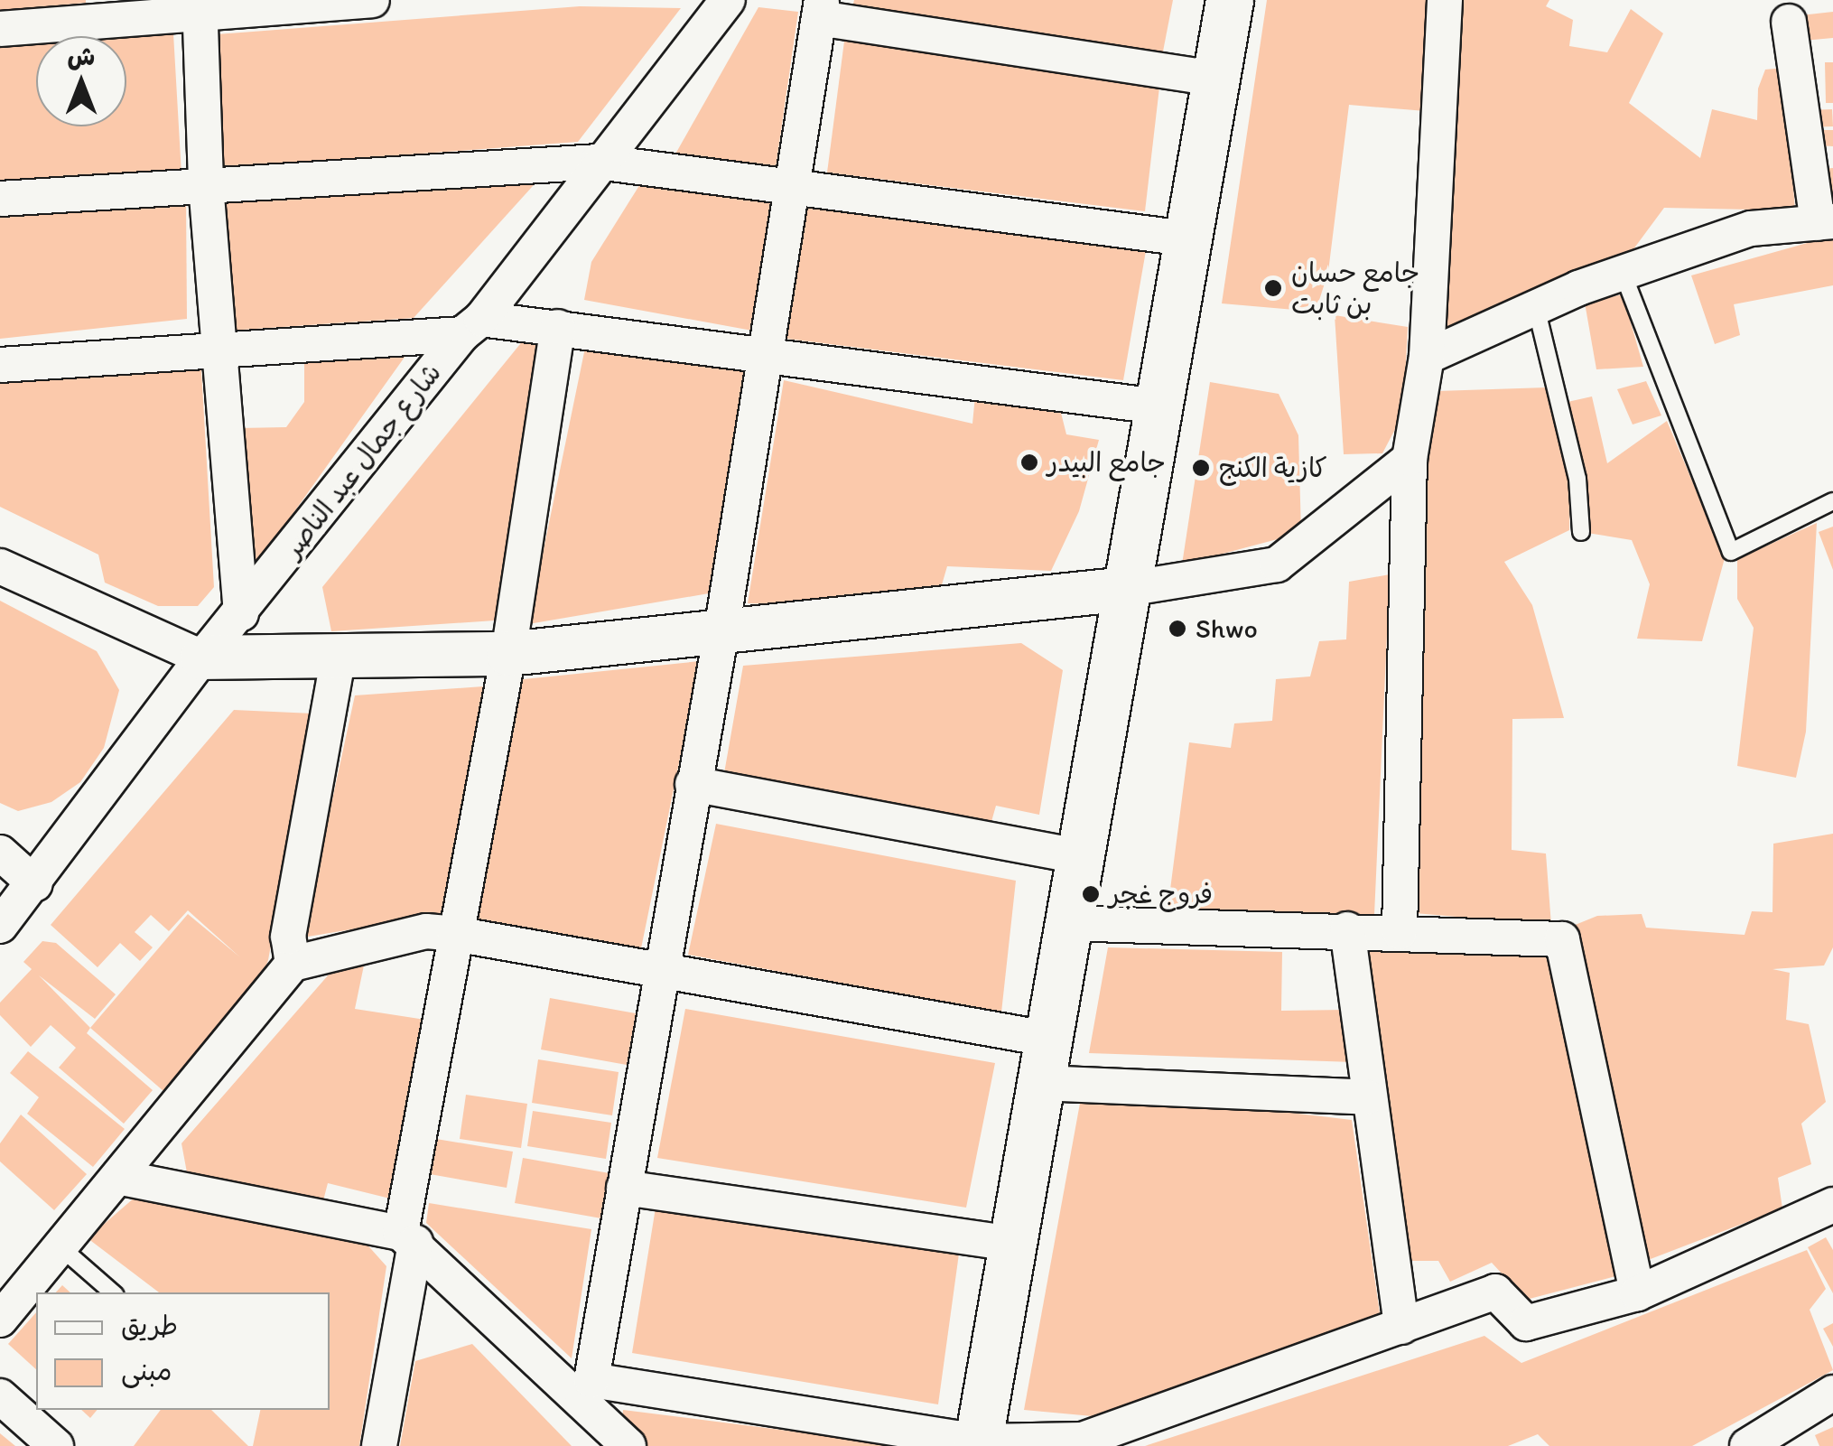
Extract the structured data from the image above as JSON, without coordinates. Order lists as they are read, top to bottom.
{
  "streets": {
    "street": ["شارع جمال عبد الناصر"]
  },
  "places": [
    "جامع حسان بن ثابت",
    "جامع البيدر",
    "كازية الكنج",
    "Shwo",
    "فروج غجر"
  ],
  "legend": ["طريق", "مبنى"],
  "north": "top"
}
